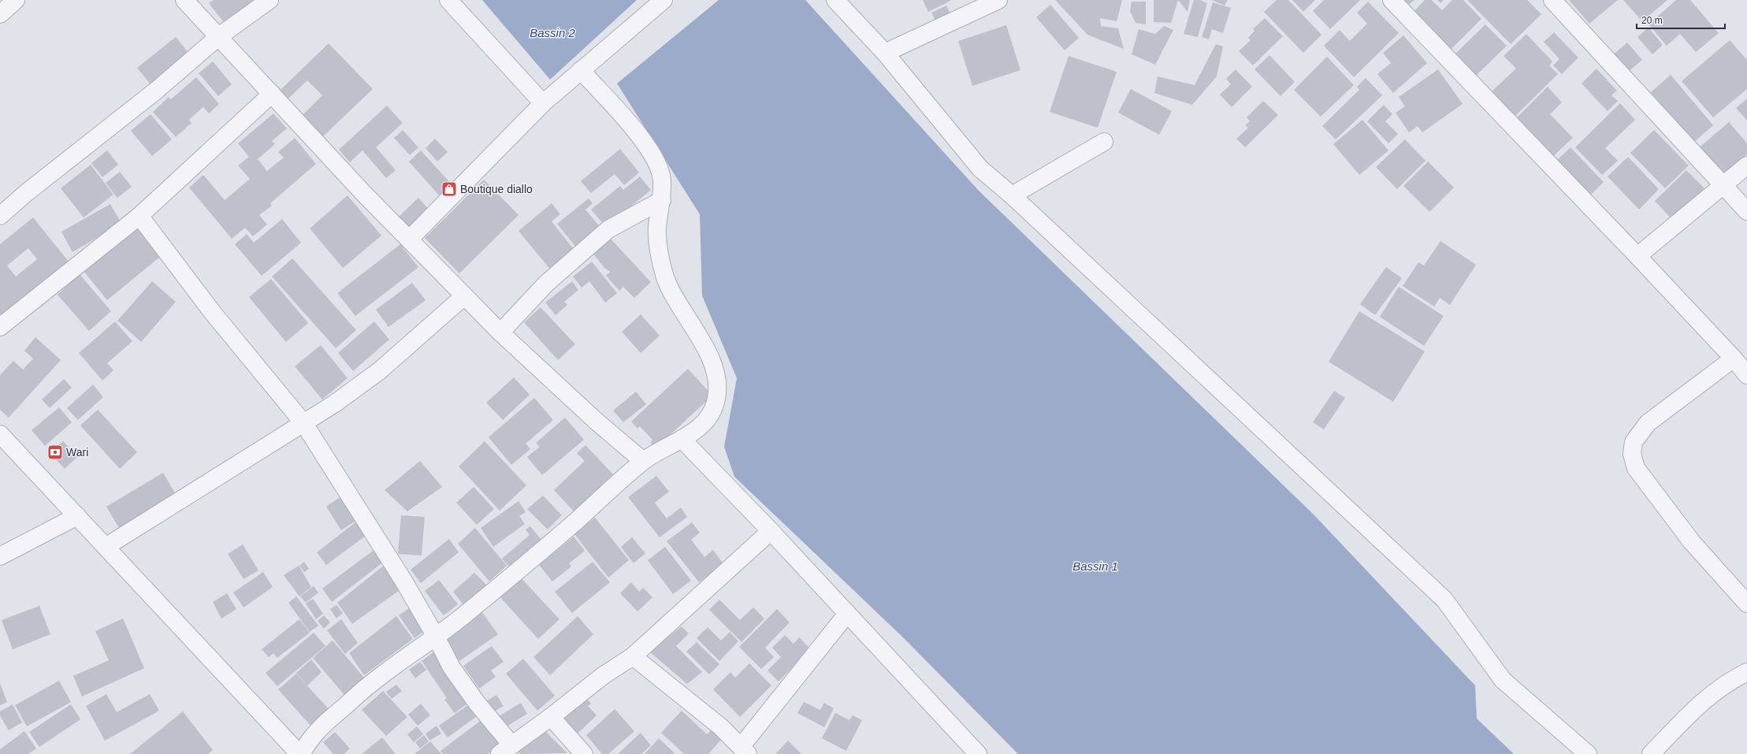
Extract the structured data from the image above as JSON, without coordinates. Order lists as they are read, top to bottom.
{
  "water": ["Bassin 2", "Bassin 1"],
  "places": {
    "shop": ["Boutique diallo"],
    "bank": ["Wari"]
  },
  "scale_bar": "20 m"
}
